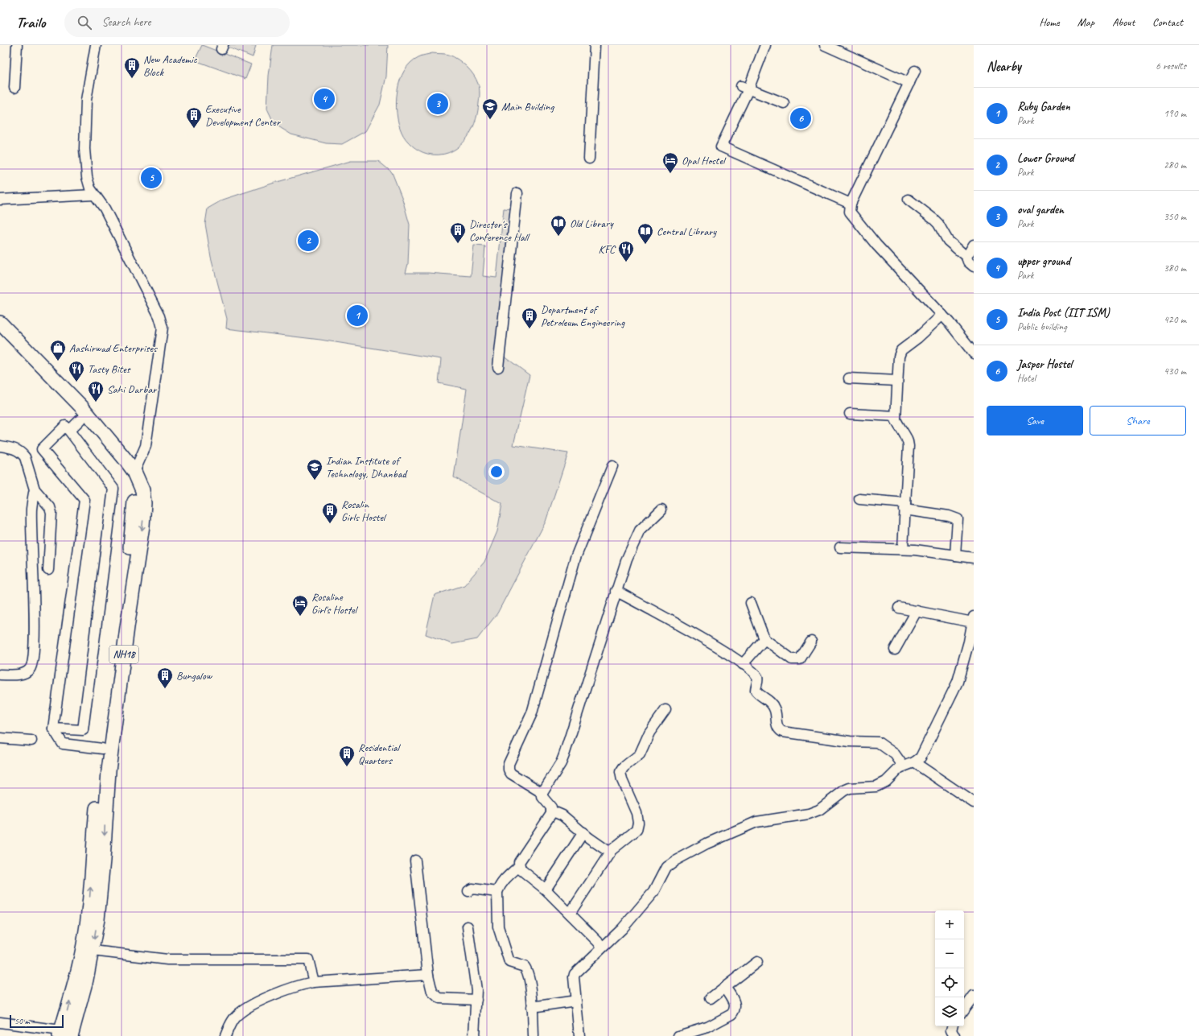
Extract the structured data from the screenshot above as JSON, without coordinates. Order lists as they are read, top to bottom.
{
  "streets": {
    "highway": ["NH18"]
  },
  "places": {
    "building": [
      "New Academic Block",
      "Executive Development Center",
      "Director's Conference Hall",
      "Department of Petroleum Engineering",
      "Rosalin Girls Hostel",
      "Bungalow",
      "Residential Quarters"
    ],
    "school or university": ["Main Building", "Indian Institute of Technology, Dhanbad"],
    "hotel": ["Opal Hostel", "Rosaline Girl's Hostel"],
    "library": ["Old Library", "Central Library"],
    "restaurant": ["KFC", "Tasty Bites", "Sahi Darbar"],
    "shop": ["Aashirwad Enterprises"]
  },
  "scale_bar": "50 m",
  "page": {
    "header": "Trailo",
    "search": "Search here",
    "nav": [
      "Home",
      "Map",
      "About",
      "Contact"
    ],
    "heading": ["Nearby", "6 results"],
    "pins": [
      "4",
      "3",
      "6",
      "5",
      "2",
      "1"
    ],
    "list": [
      {
        "mark": "1",
        "name": "Ruby Garden",
        "note": "Park",
        "value": "190 m"
      },
      {
        "mark": "2",
        "name": "Lower Ground",
        "note": "Park",
        "value": "280 m"
      },
      {
        "mark": "3",
        "name": "oval garden",
        "note": "Park",
        "value": "350 m"
      },
      {
        "mark": "4",
        "name": "upper ground",
        "note": "Park",
        "value": "380 m"
      },
      {
        "mark": "5",
        "name": "India Post (IIT ISM)",
        "note": "Public building",
        "value": "420 m"
      },
      {
        "mark": "6",
        "name": "Jasper Hostel",
        "note": "Hotel",
        "value": "430 m"
      }
    ],
    "buttons": ["Save", "Share"],
    "map_buttons": ["+", "−"],
    "scale": "50 m"
  }
}
